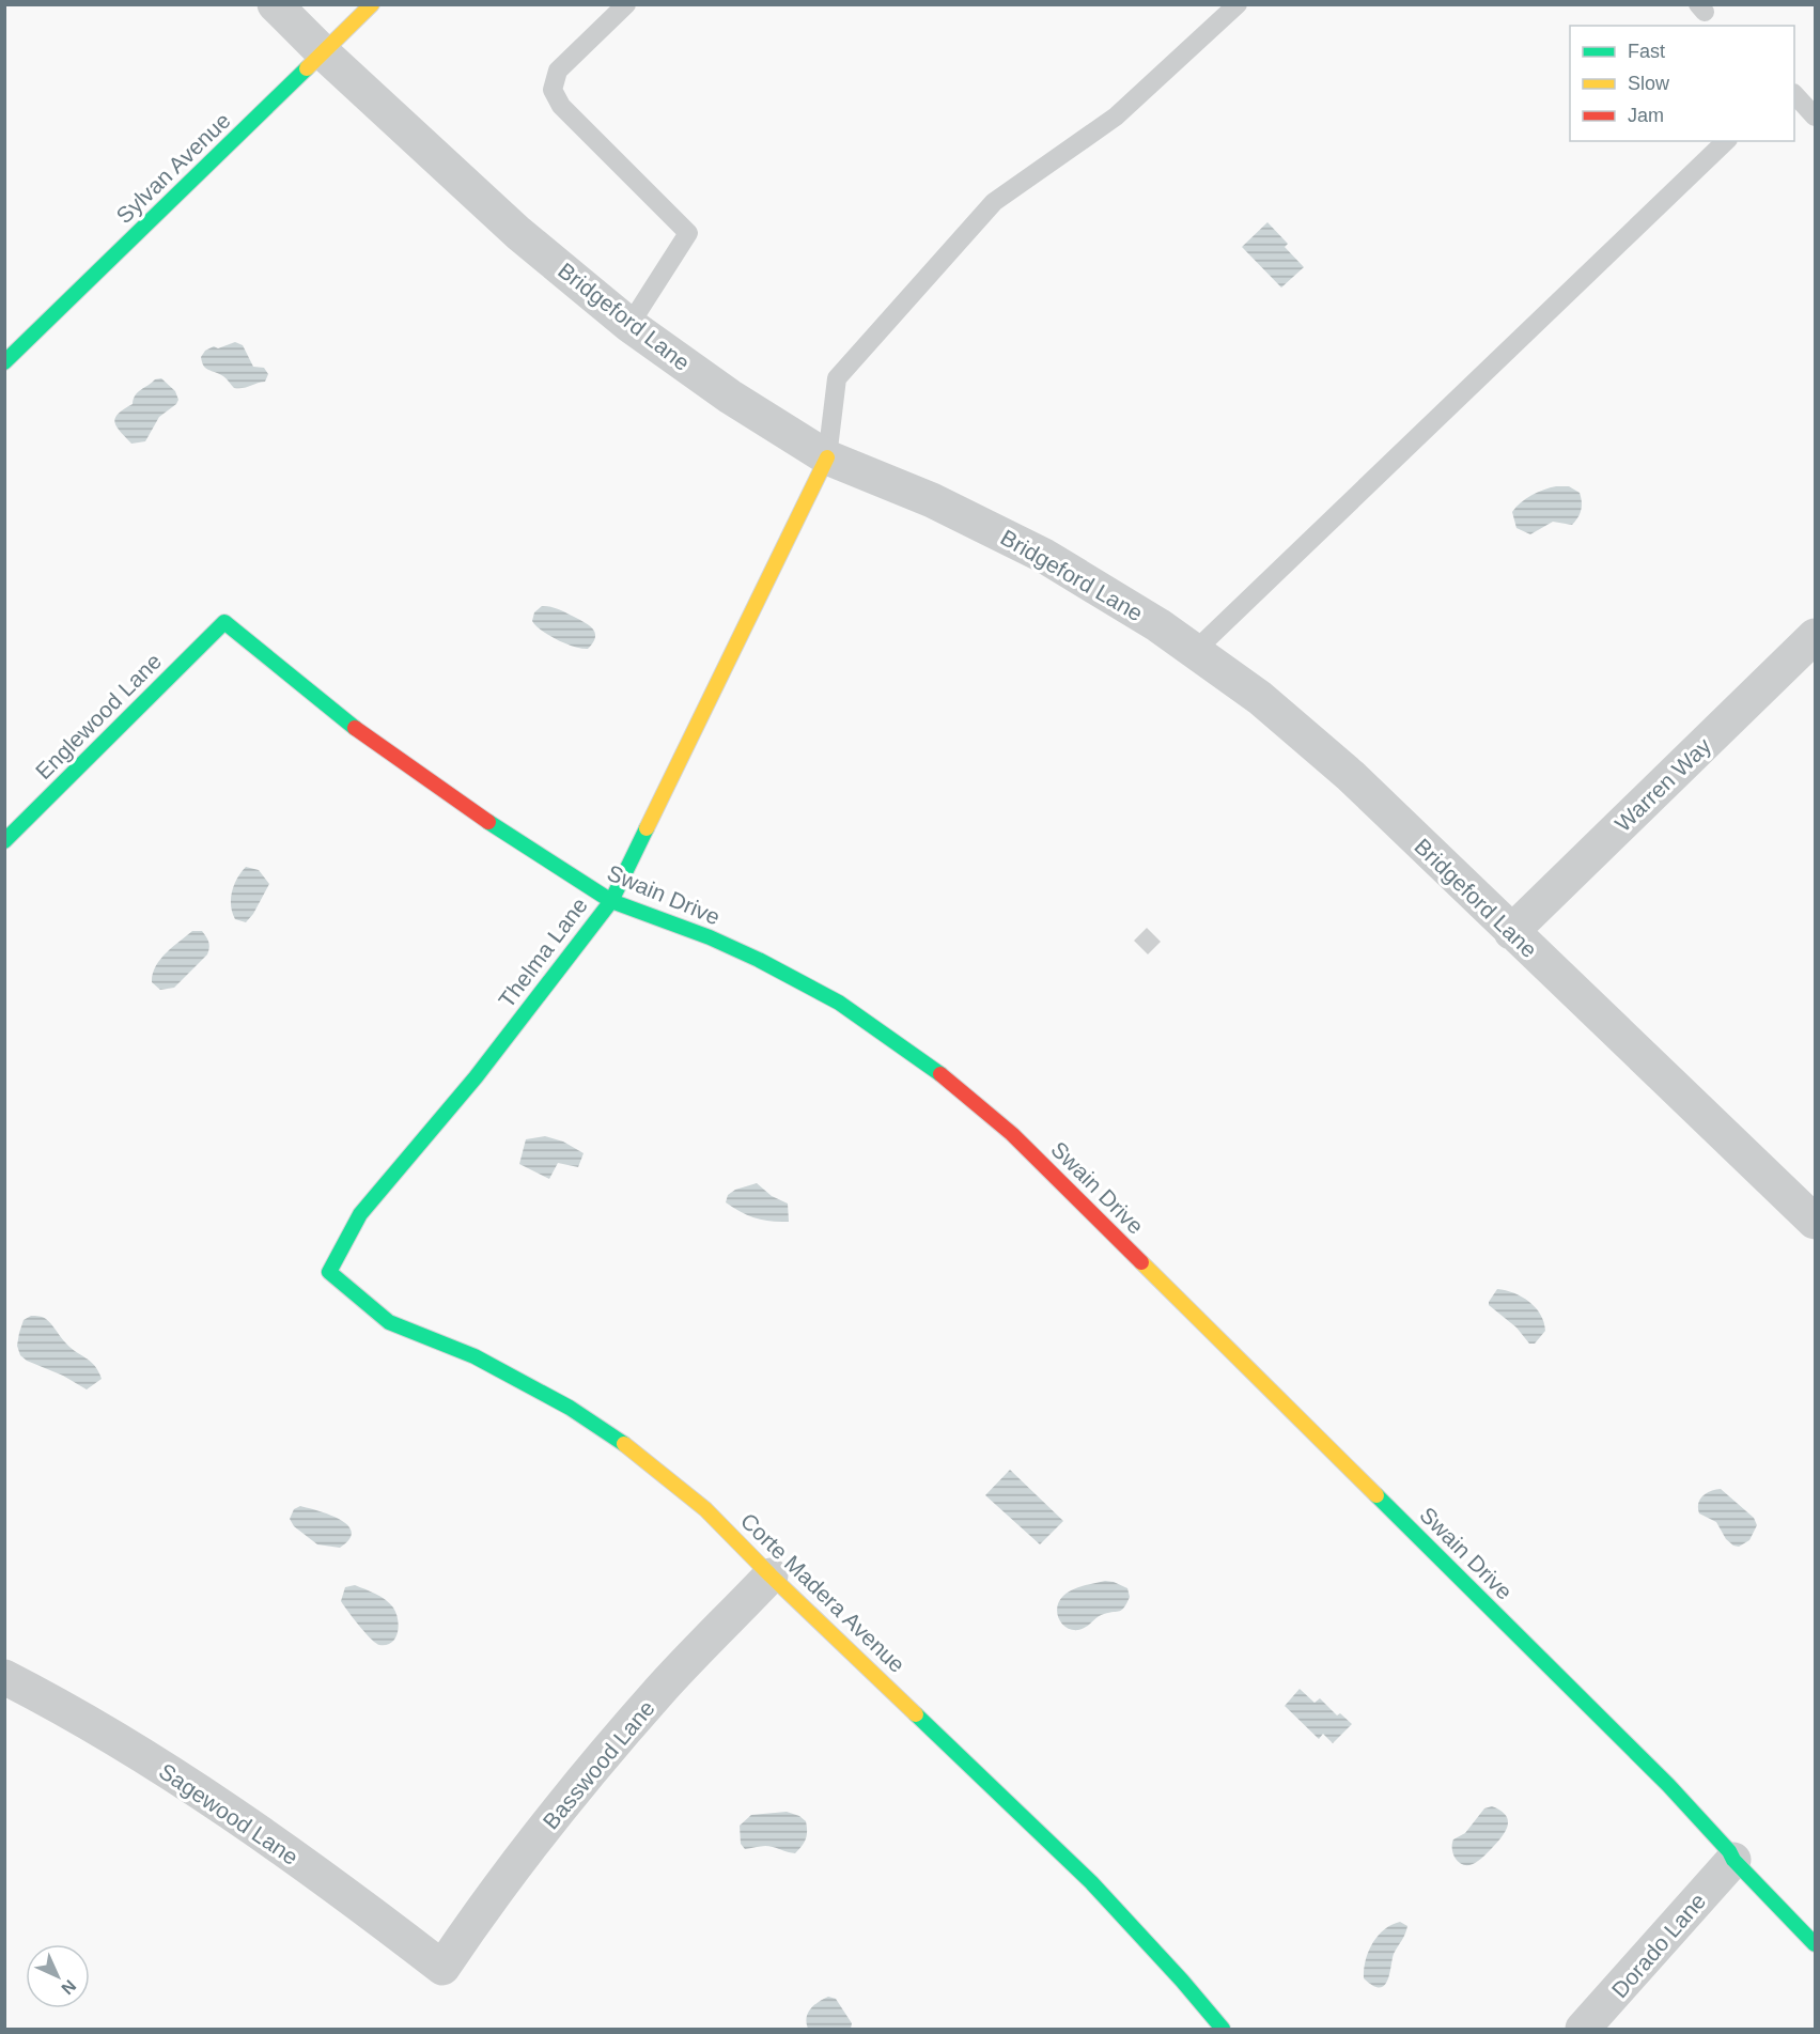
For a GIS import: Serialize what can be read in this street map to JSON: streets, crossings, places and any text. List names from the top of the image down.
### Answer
{
  "streets": {
    "street": [
      "Sylvan Avenue",
      "Bridgeford Lane",
      "Englewood Lane",
      "Warren Way",
      "Swain Drive",
      "Thelma Lane",
      "Corte Madera Avenue",
      "Basswood Lane",
      "Sagewood Lane",
      "Dorado Lane"
    ]
  },
  "crossings": [
    ["Sylvan Avenue", "Bridgeford Lane"],
    ["Bridgeford Lane", "Warren Way"],
    ["Bridgeford Lane", "Thelma Lane"],
    ["Englewood Lane", "Swain Drive"],
    ["Swain Drive", "Thelma Lane"],
    ["Swain Drive", "Dorado Lane"],
    ["Thelma Lane", "Corte Madera Avenue"],
    ["Corte Madera Avenue", "Basswood Lane"],
    ["Basswood Lane", "Sagewood Lane"]
  ],
  "legend": ["Fast", "Slow", "Jam"],
  "north": "bottom right"
}
